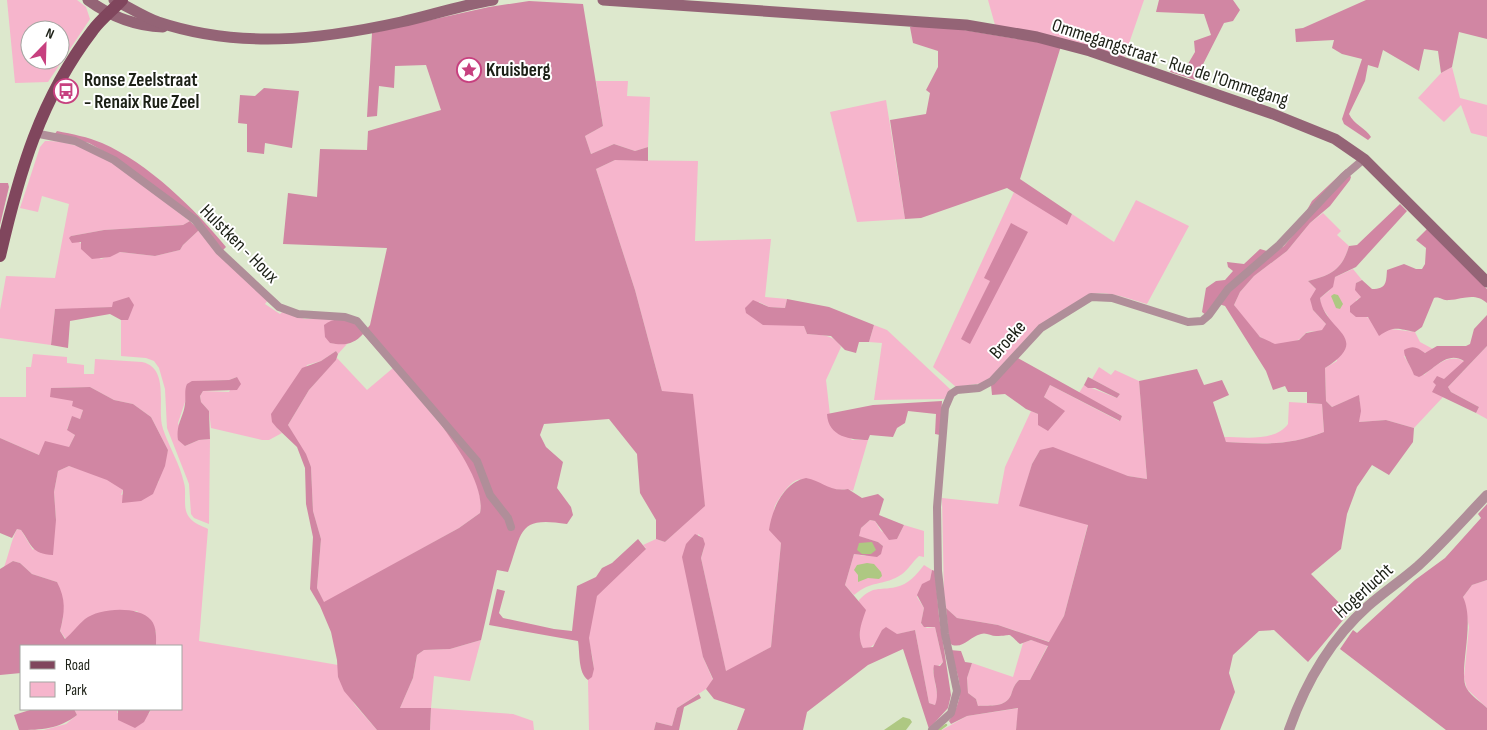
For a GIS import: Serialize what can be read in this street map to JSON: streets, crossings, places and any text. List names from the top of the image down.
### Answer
{
  "streets": {
    "main road": ["Ommegangstraat - Rue de l'Ommegang"],
    "street": ["Hulstken - Houx", "Broeke", "Hogerlucht"]
  },
  "crossings": [
    ["Ommegangstraat - Rue de l'Ommegang", "Broeke"]
  ],
  "places": {
    "place": ["Kruisberg"],
    "bus stop": ["Ronse Zeelstraat - Renaix Rue Zeel"]
  },
  "legend": ["Road", "Park"],
  "north": "top right"
}
